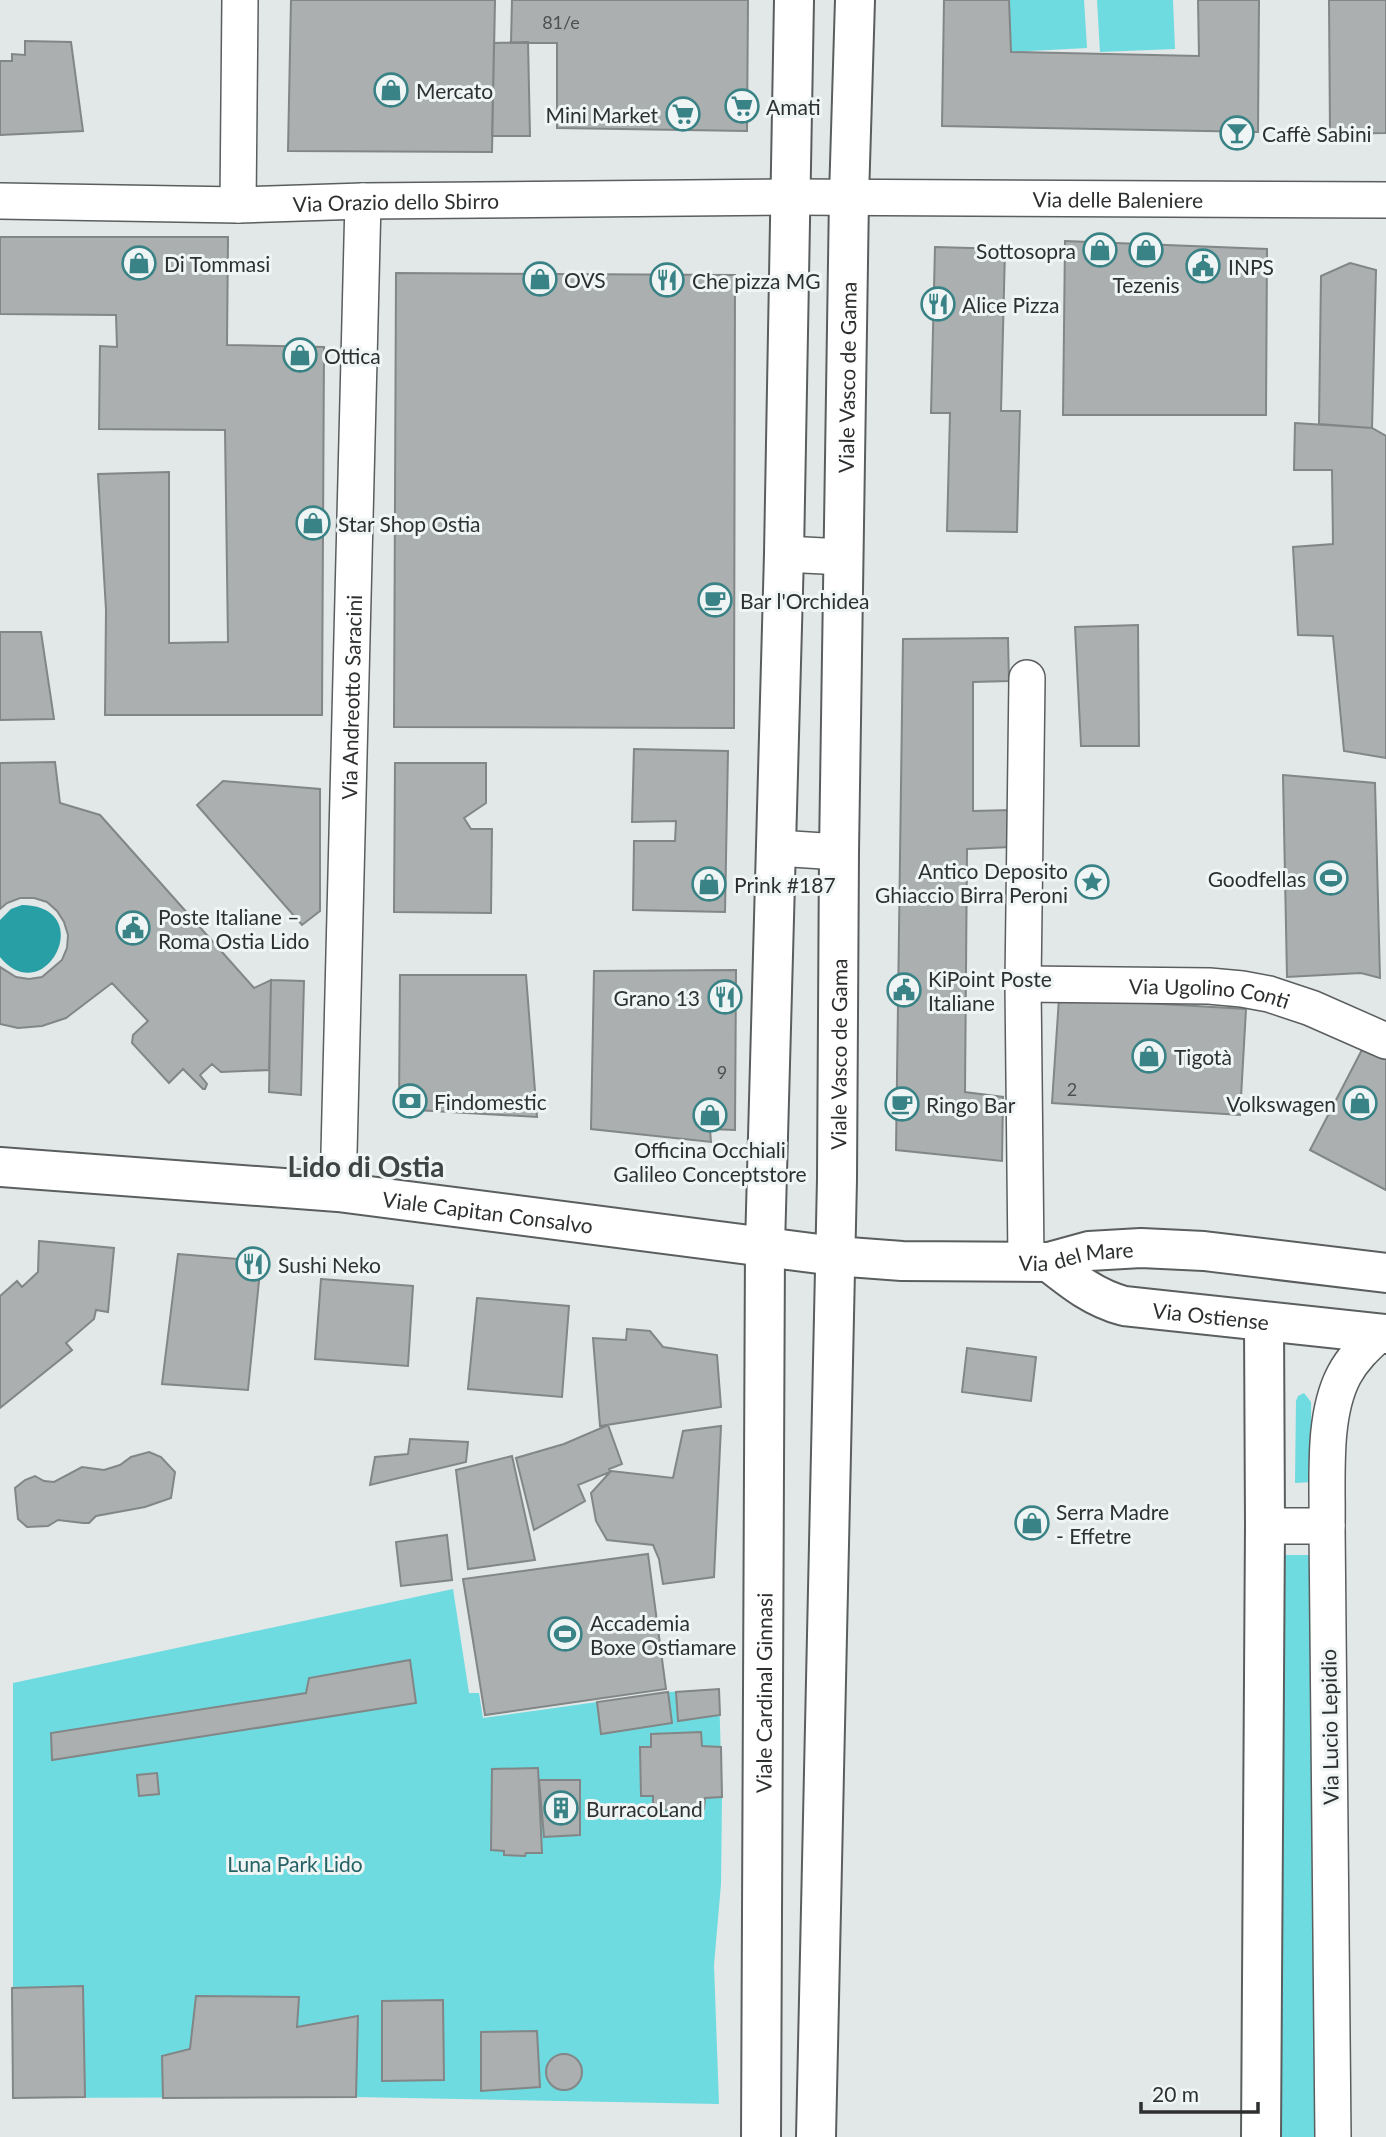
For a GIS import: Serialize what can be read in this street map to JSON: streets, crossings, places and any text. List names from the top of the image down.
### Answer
{
  "streets": {
    "street": [
      "Via delle Baleniere",
      "Via Orazio dello Sbirro",
      "Viale Vasco de Gama",
      "Via Andreotto Saracini",
      "Via Ugolino Conti",
      "Viale Capitan Consalvo",
      "Via del Mare",
      "Via Ostiense",
      "Viale Cardinal Ginnasi",
      "Via Lucio Lepidio"
    ]
  },
  "crossings": [
    ["Via delle Baleniere", "Viale Vasco de Gama"],
    ["Via Orazio dello Sbirro", "Via Andreotto Saracini"],
    ["Viale Vasco de Gama", "Via del Mare"],
    ["Via Andreotto Saracini", "Viale Capitan Consalvo"],
    ["Viale Capitan Consalvo", "Via del Mare"],
    ["Viale Capitan Consalvo", "Viale Cardinal Ginnasi"],
    ["Via del Mare", "Via Ostiense"],
    ["Via del Mare", "Viale Cardinal Ginnasi"],
    ["Via Ostiense", "Via Lucio Lepidio"]
  ],
  "districts": ["Lido di Ostia"],
  "parks": ["Luna Park Lido"],
  "places": {
    "shop": [
      "Mercato",
      "Sottosopra",
      "Tezenis",
      "Di Tommasi",
      "OVS",
      "Ottica",
      "Star Shop Ostia",
      "Prink #187",
      "Tigotà",
      "Volkswagen",
      "Officina Occhiali Galileo Conceptstore",
      "Serra Madre - Effetre"
    ],
    "supermarket": ["Amati", "Mini Market"],
    "bar": ["Caffè Sabini"],
    "public building": ["INPS", "Poste Italiane – Roma Ostia Lido", "KiPoint Poste Italiane"],
    "restaurant": [
      "Che pizza MG",
      "Alice Pizza",
      "Grano 13",
      "Sushi Neko"
    ],
    "cafe": ["Bar l'Orchidea", "Ringo Bar"],
    "sports": ["Goodfellas", "Accademia Boxe Ostiamare"],
    "place": ["Antico Deposito Ghiaccio Birra Peroni"],
    "bank": ["Findomestic"],
    "building": ["BurracoLand"]
  },
  "house_numbers": ["81/e", "9", "2"],
  "scale_bar": "20 m"
}
